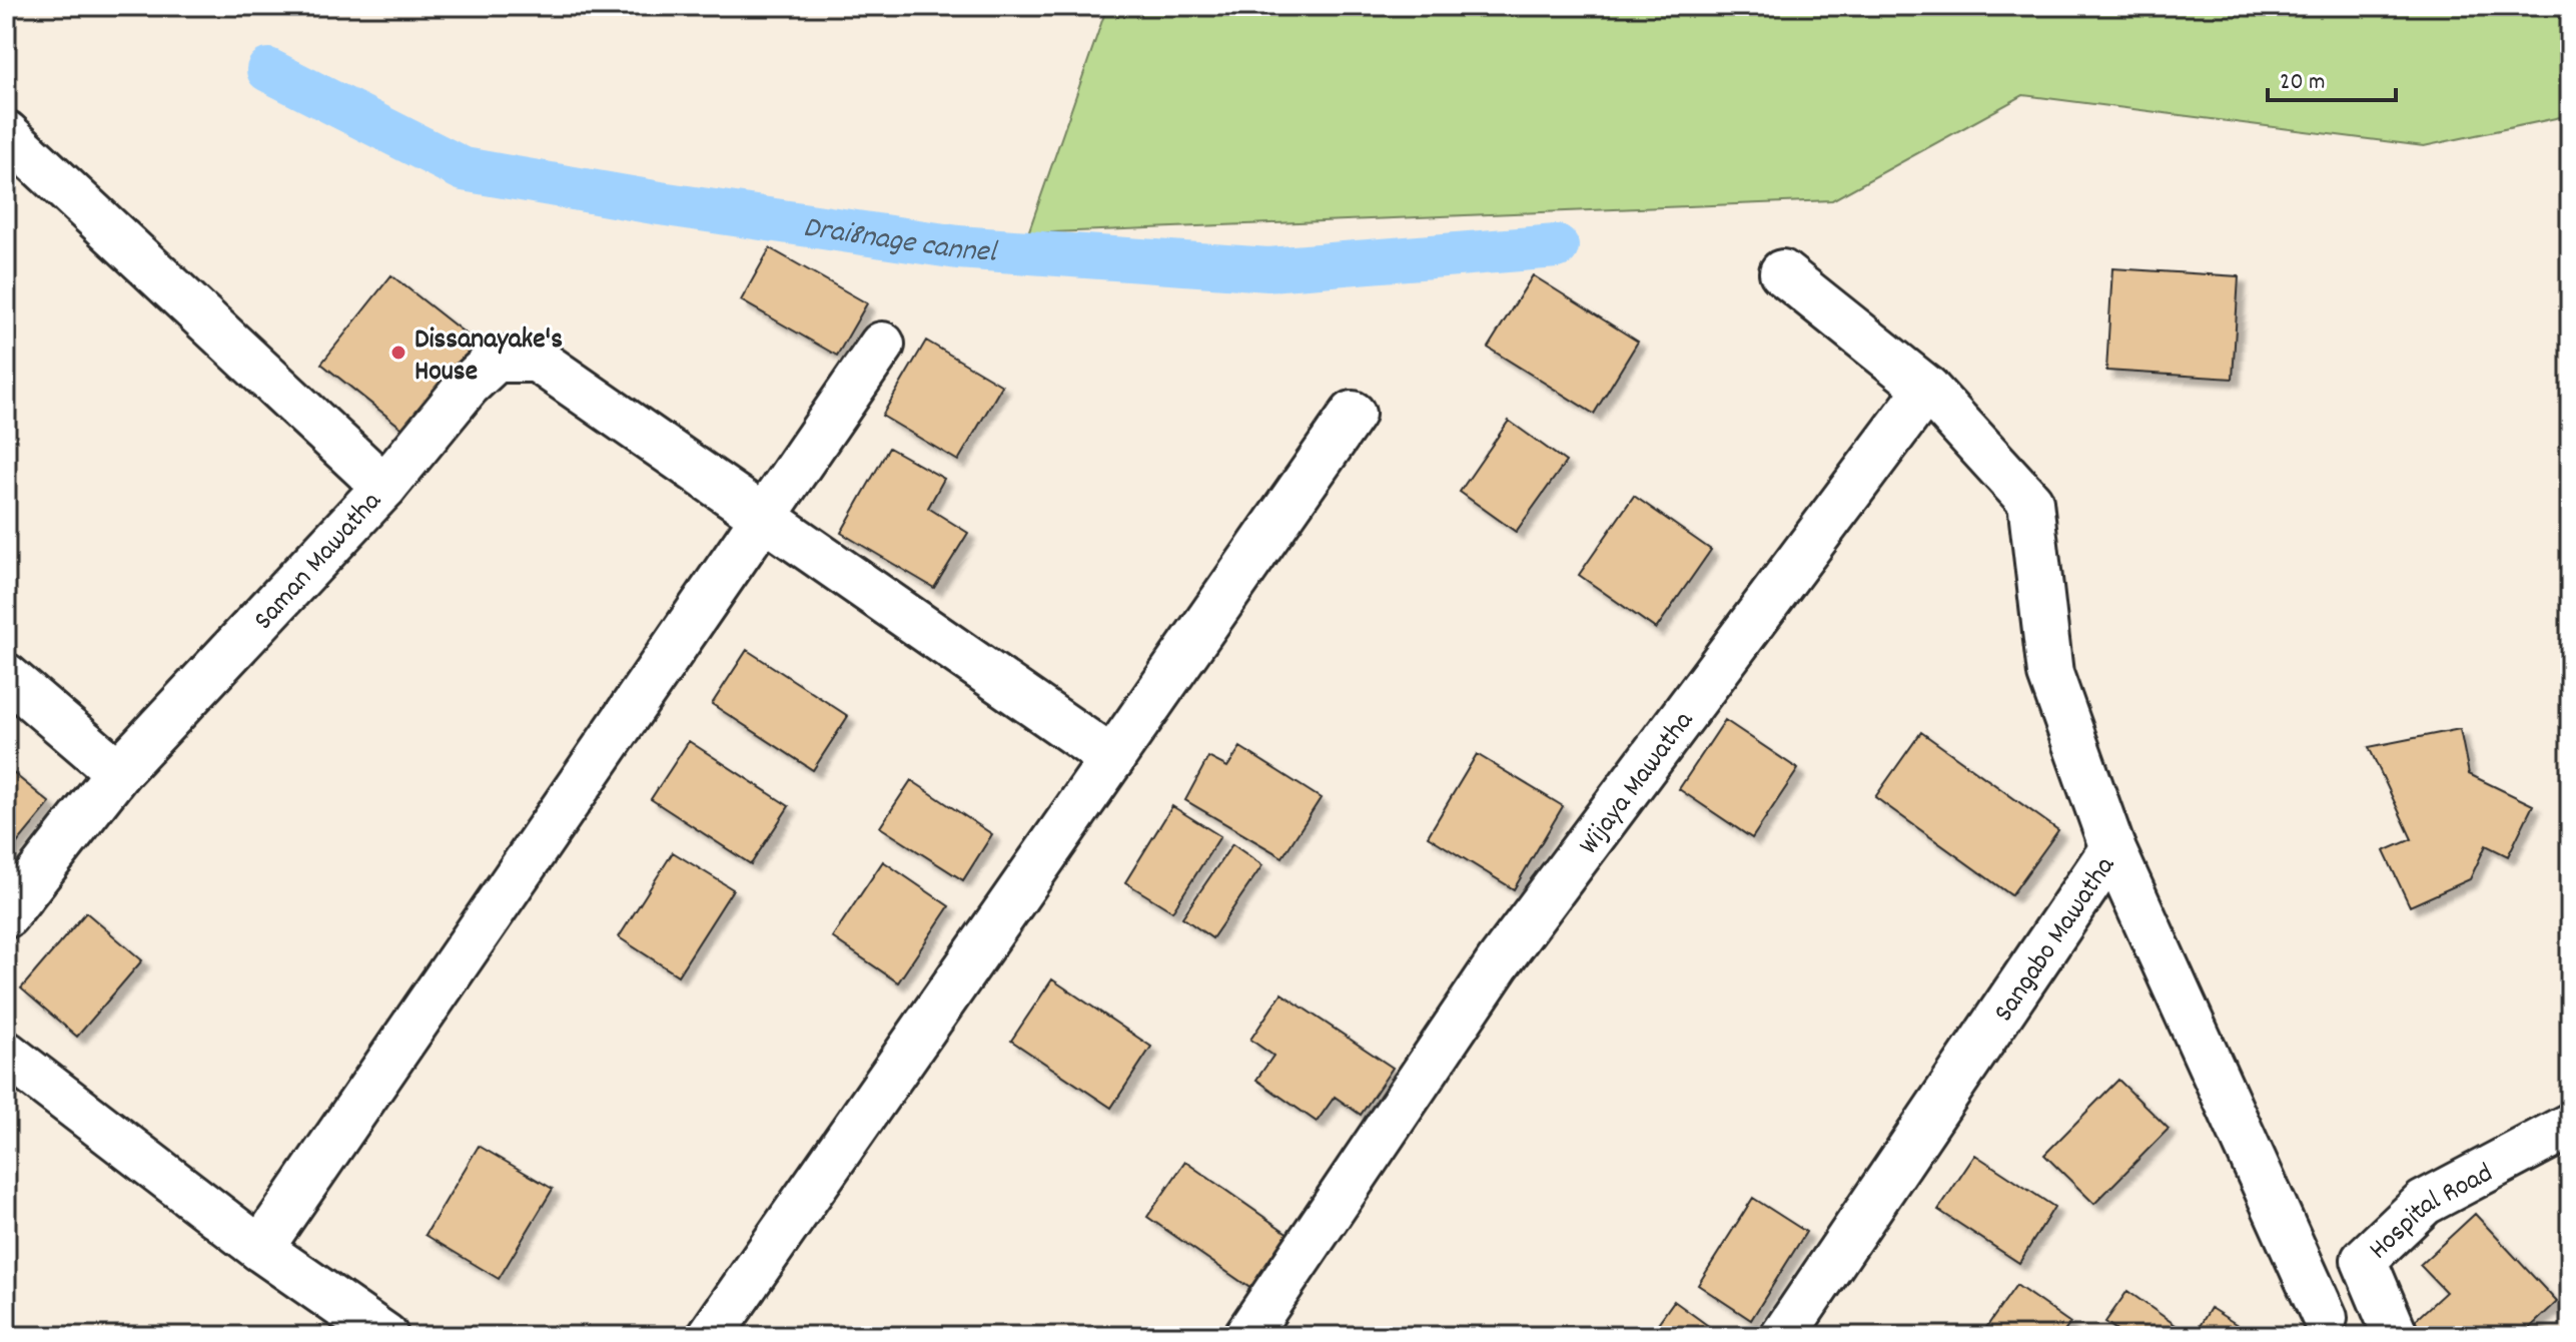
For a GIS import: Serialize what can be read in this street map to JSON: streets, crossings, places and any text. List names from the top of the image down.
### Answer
{
  "streets": {
    "street": [
      "Saman Mawatha",
      "Wijaya Mawatha",
      "Sangabo Mawatha",
      "Hospital Road"
    ]
  },
  "water": ["Drai8nage cannel"],
  "places": ["Dissanayake's House"],
  "scale_bar": "20 m"
}
